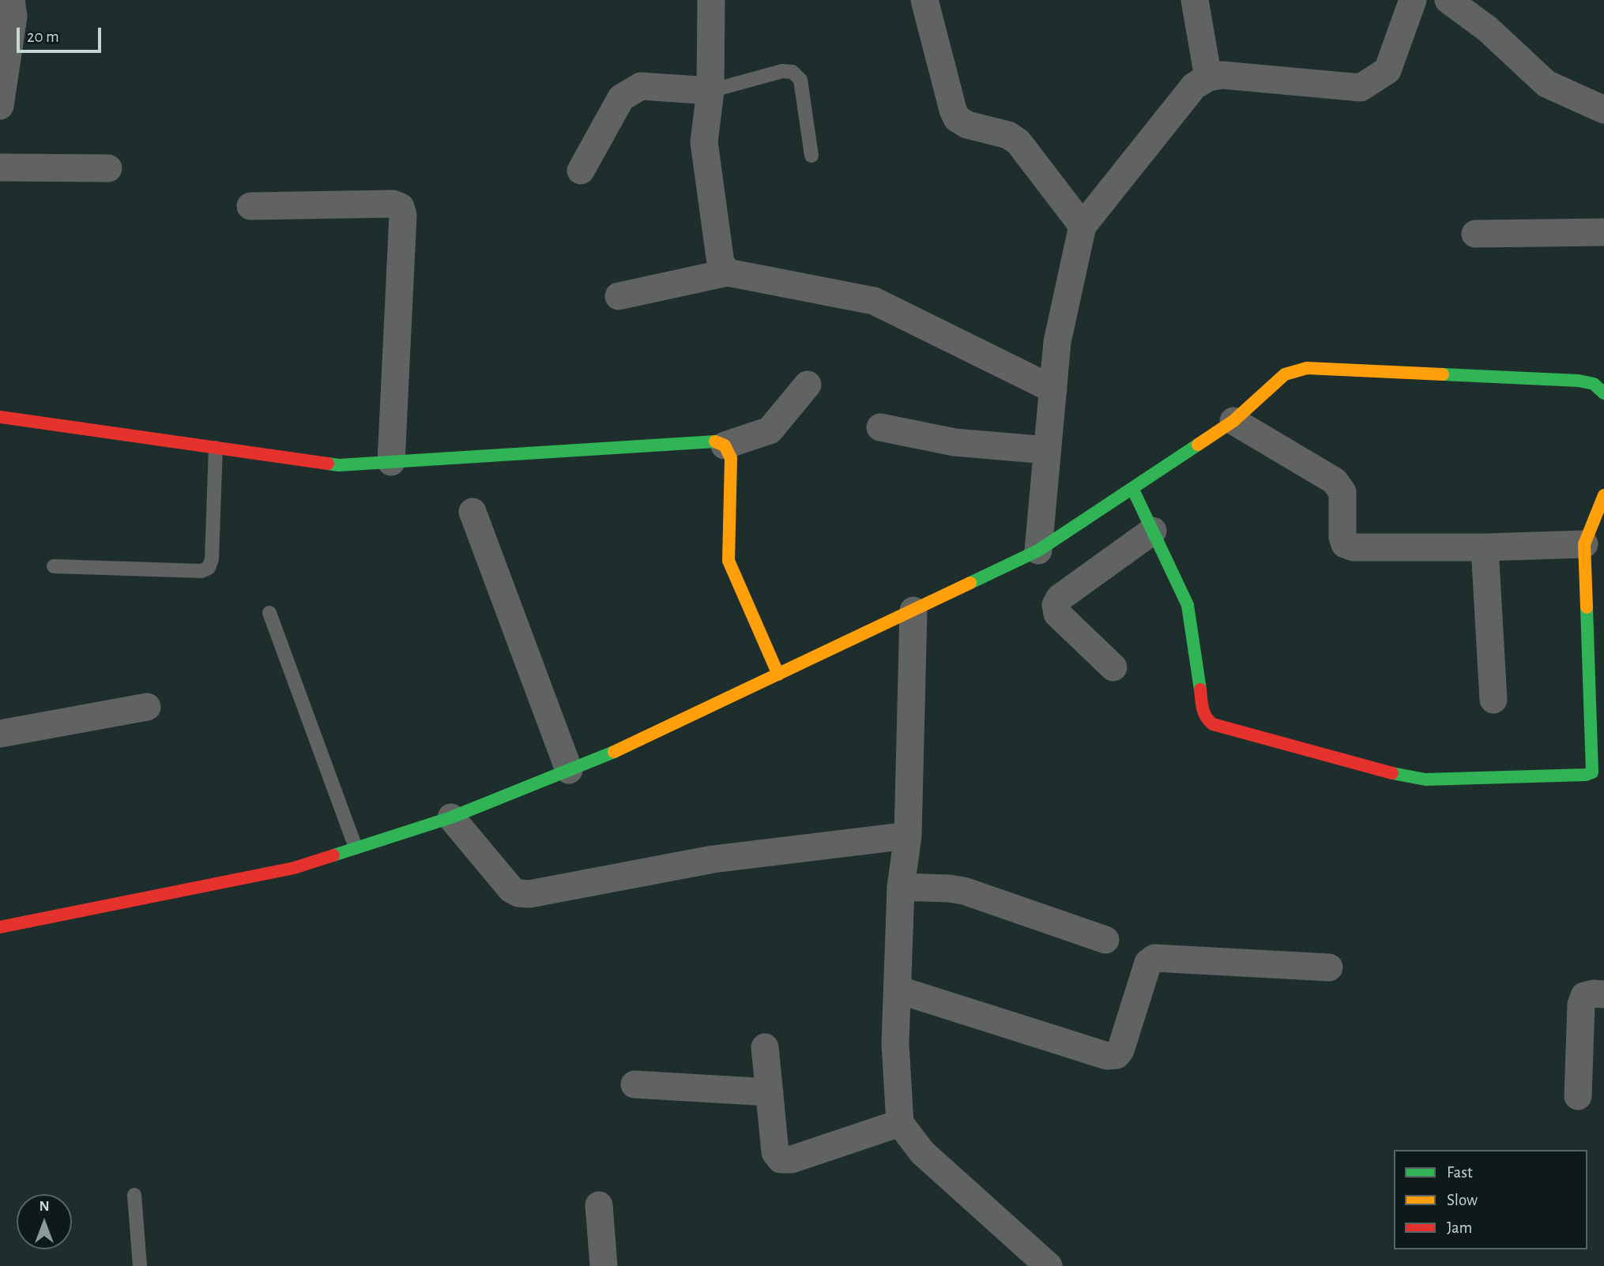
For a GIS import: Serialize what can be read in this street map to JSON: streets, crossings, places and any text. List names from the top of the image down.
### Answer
{
  "legend": ["Fast", "Slow", "Jam"],
  "scale_bar": "20 m",
  "north": "top"
}
